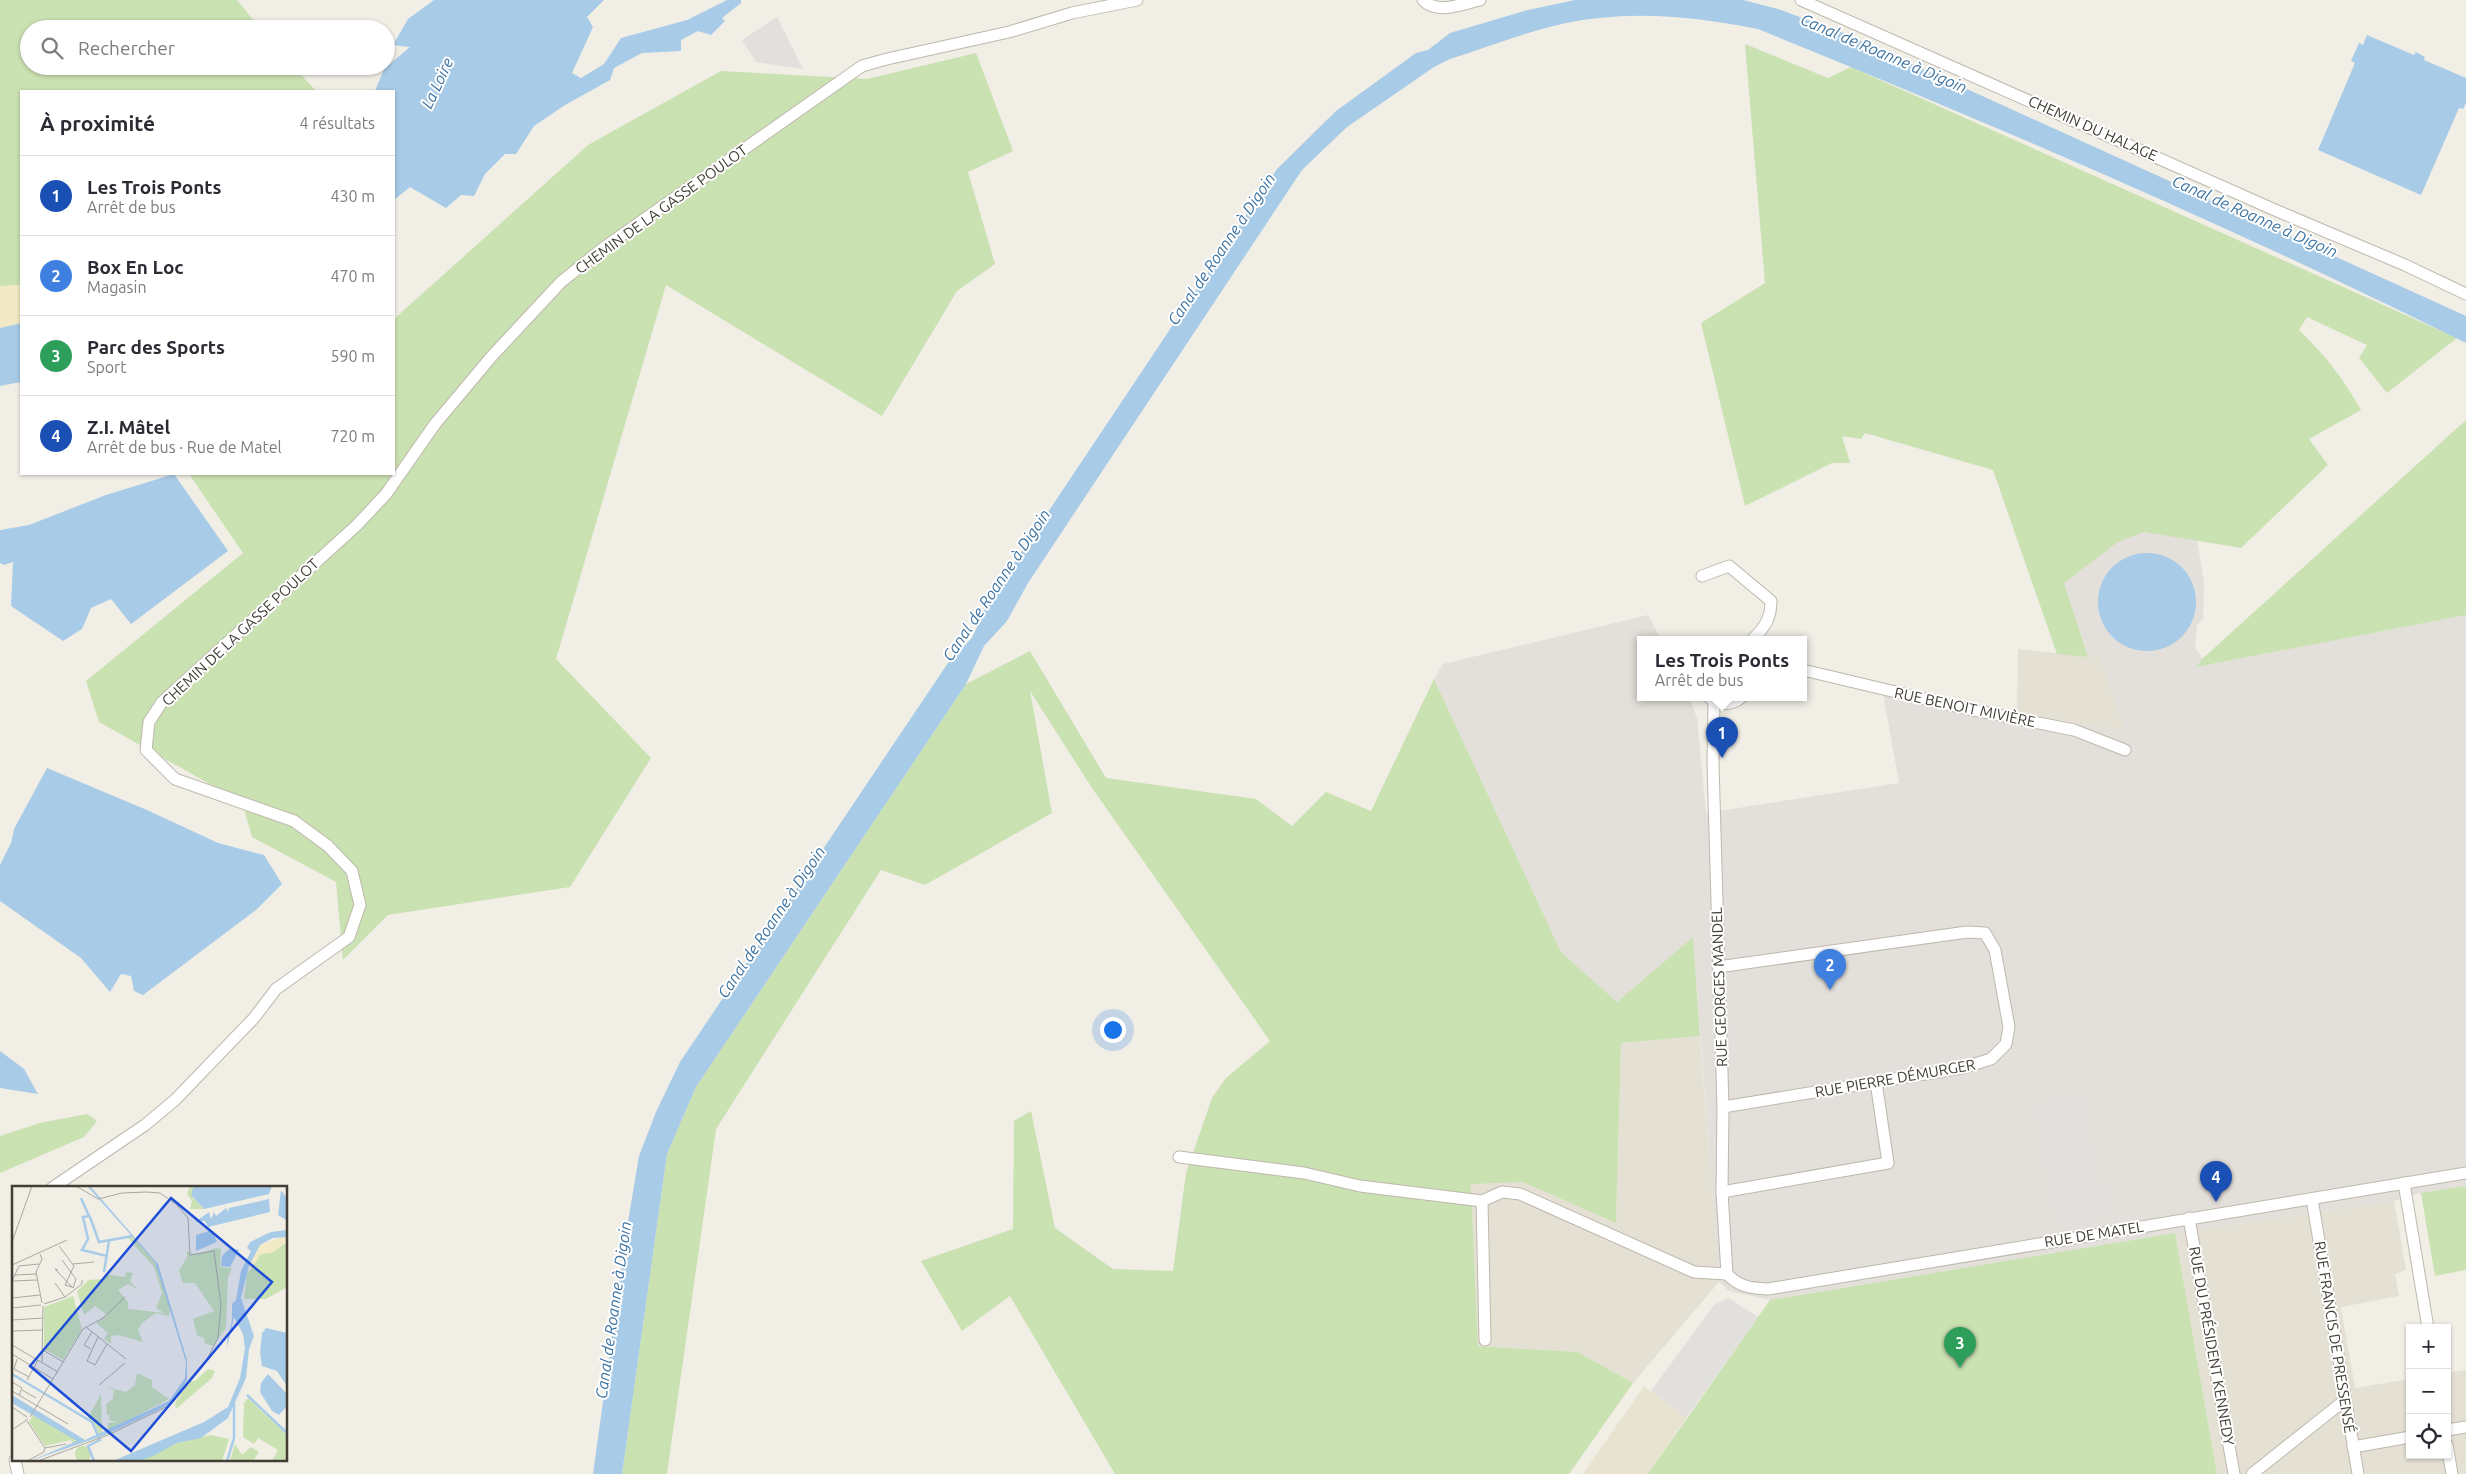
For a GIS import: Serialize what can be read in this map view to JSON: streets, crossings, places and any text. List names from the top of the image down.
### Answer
{
  "streets": {
    "street": [
      "CHEMIN DU HALAGE",
      "CHEMIN DE LA GASSE POULOT",
      "RUE BENOIT MIVIÈRE",
      "RUE GEORGES MANDEL",
      "RUE PIERRE DÉMURGER",
      "RUE DE MATEL",
      "RUE FRANCIS DE PRESSENSÉ",
      "RUE DU PRÉSIDENT KENNEDY"
    ]
  },
  "crossings": [
    ["RUE GEORGES MANDEL", "RUE PIERRE DÉMURGER"],
    ["RUE GEORGES MANDEL", "RUE DE MATEL"],
    ["RUE DE MATEL", "RUE FRANCIS DE PRESSENSÉ"],
    ["RUE DE MATEL", "RUE DU PRÉSIDENT KENNEDY"]
  ],
  "water": ["Canal de Roanne à Digoin", "La Loire"],
  "page": {
    "search": "Rechercher",
    "heading": ["À proximité", "4 résultats"],
    "list": [
      {
        "mark": "1",
        "name": "Les Trois Ponts",
        "note": "Arrêt de bus",
        "value": "430 m"
      },
      {
        "mark": "2",
        "name": "Box En Loc",
        "note": "Magasin",
        "value": "470 m"
      },
      {
        "mark": "3",
        "name": "Parc des Sports",
        "note": "Sport",
        "value": "590 m"
      },
      {
        "mark": "4",
        "name": "Z.I. Mâtel",
        "note": "Arrêt de bus · Rue de Matel",
        "value": "720 m"
      }
    ],
    "popup": ["Les Trois Ponts", "Arrêt de bus"],
    "pins": [
      "1",
      "2",
      "4",
      "3"
    ],
    "map_buttons": ["+", "−"]
  }
}
